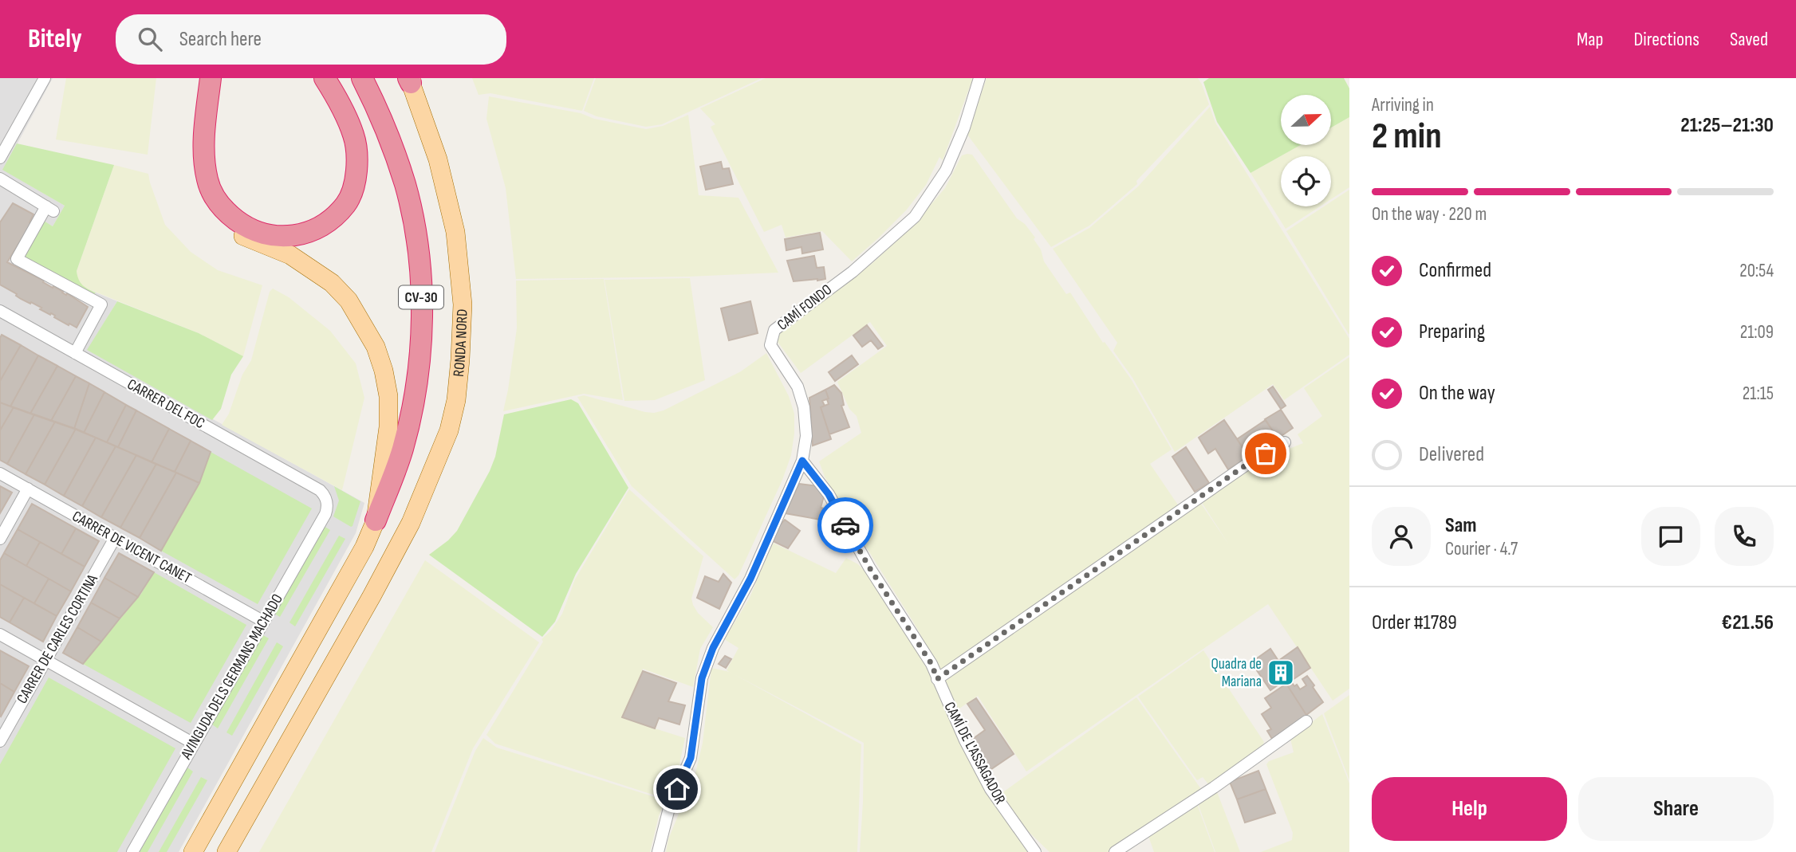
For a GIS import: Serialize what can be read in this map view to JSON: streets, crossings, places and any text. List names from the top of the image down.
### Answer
{
  "streets": {
    "highway": ["CV-30"],
    "main road": ["RONDA NORD"],
    "street": [
      "CAMÍ FONDO",
      "CARRER DEL FOC",
      "CARRER DE VICENT CANET",
      "CARRER DE CARLES CORTINA",
      "AVINGUDA DELS GERMANS MACHADO",
      "CAMÍ DE L'ASSAGADOR"
    ]
  },
  "crossings": [
    ["CAMÍ FONDO", "CAMÍ DE L'ASSAGADOR"],
    ["CARRER DEL FOC", "AVINGUDA DELS GERMANS MACHADO"],
    ["CARRER DE VICENT CANET", "CARRER DE CARLES CORTINA"],
    ["CARRER DE VICENT CANET", "AVINGUDA DELS GERMANS MACHADO"]
  ],
  "places": {
    "building": ["Quadra de Mariana"]
  },
  "north": "right",
  "page": {
    "header": "Bitely",
    "search": "Search here",
    "nav": ["Map", "Directions", "Saved"],
    "heading": ["2 min", "Arriving in", "21:25–21:30"],
    "panel": [
      "Sam",
      "Courier · 4.7",
      "Order #1789",
      "€21.56"
    ],
    "bar": "On the way · 220 m",
    "list": [
      ["Confirmed", "20:54"],
      ["Preparing", "21:09"],
      ["On the way", "21:15"],
      "Delivered"
    ],
    "buttons": ["Help", "Share"]
  }
}
